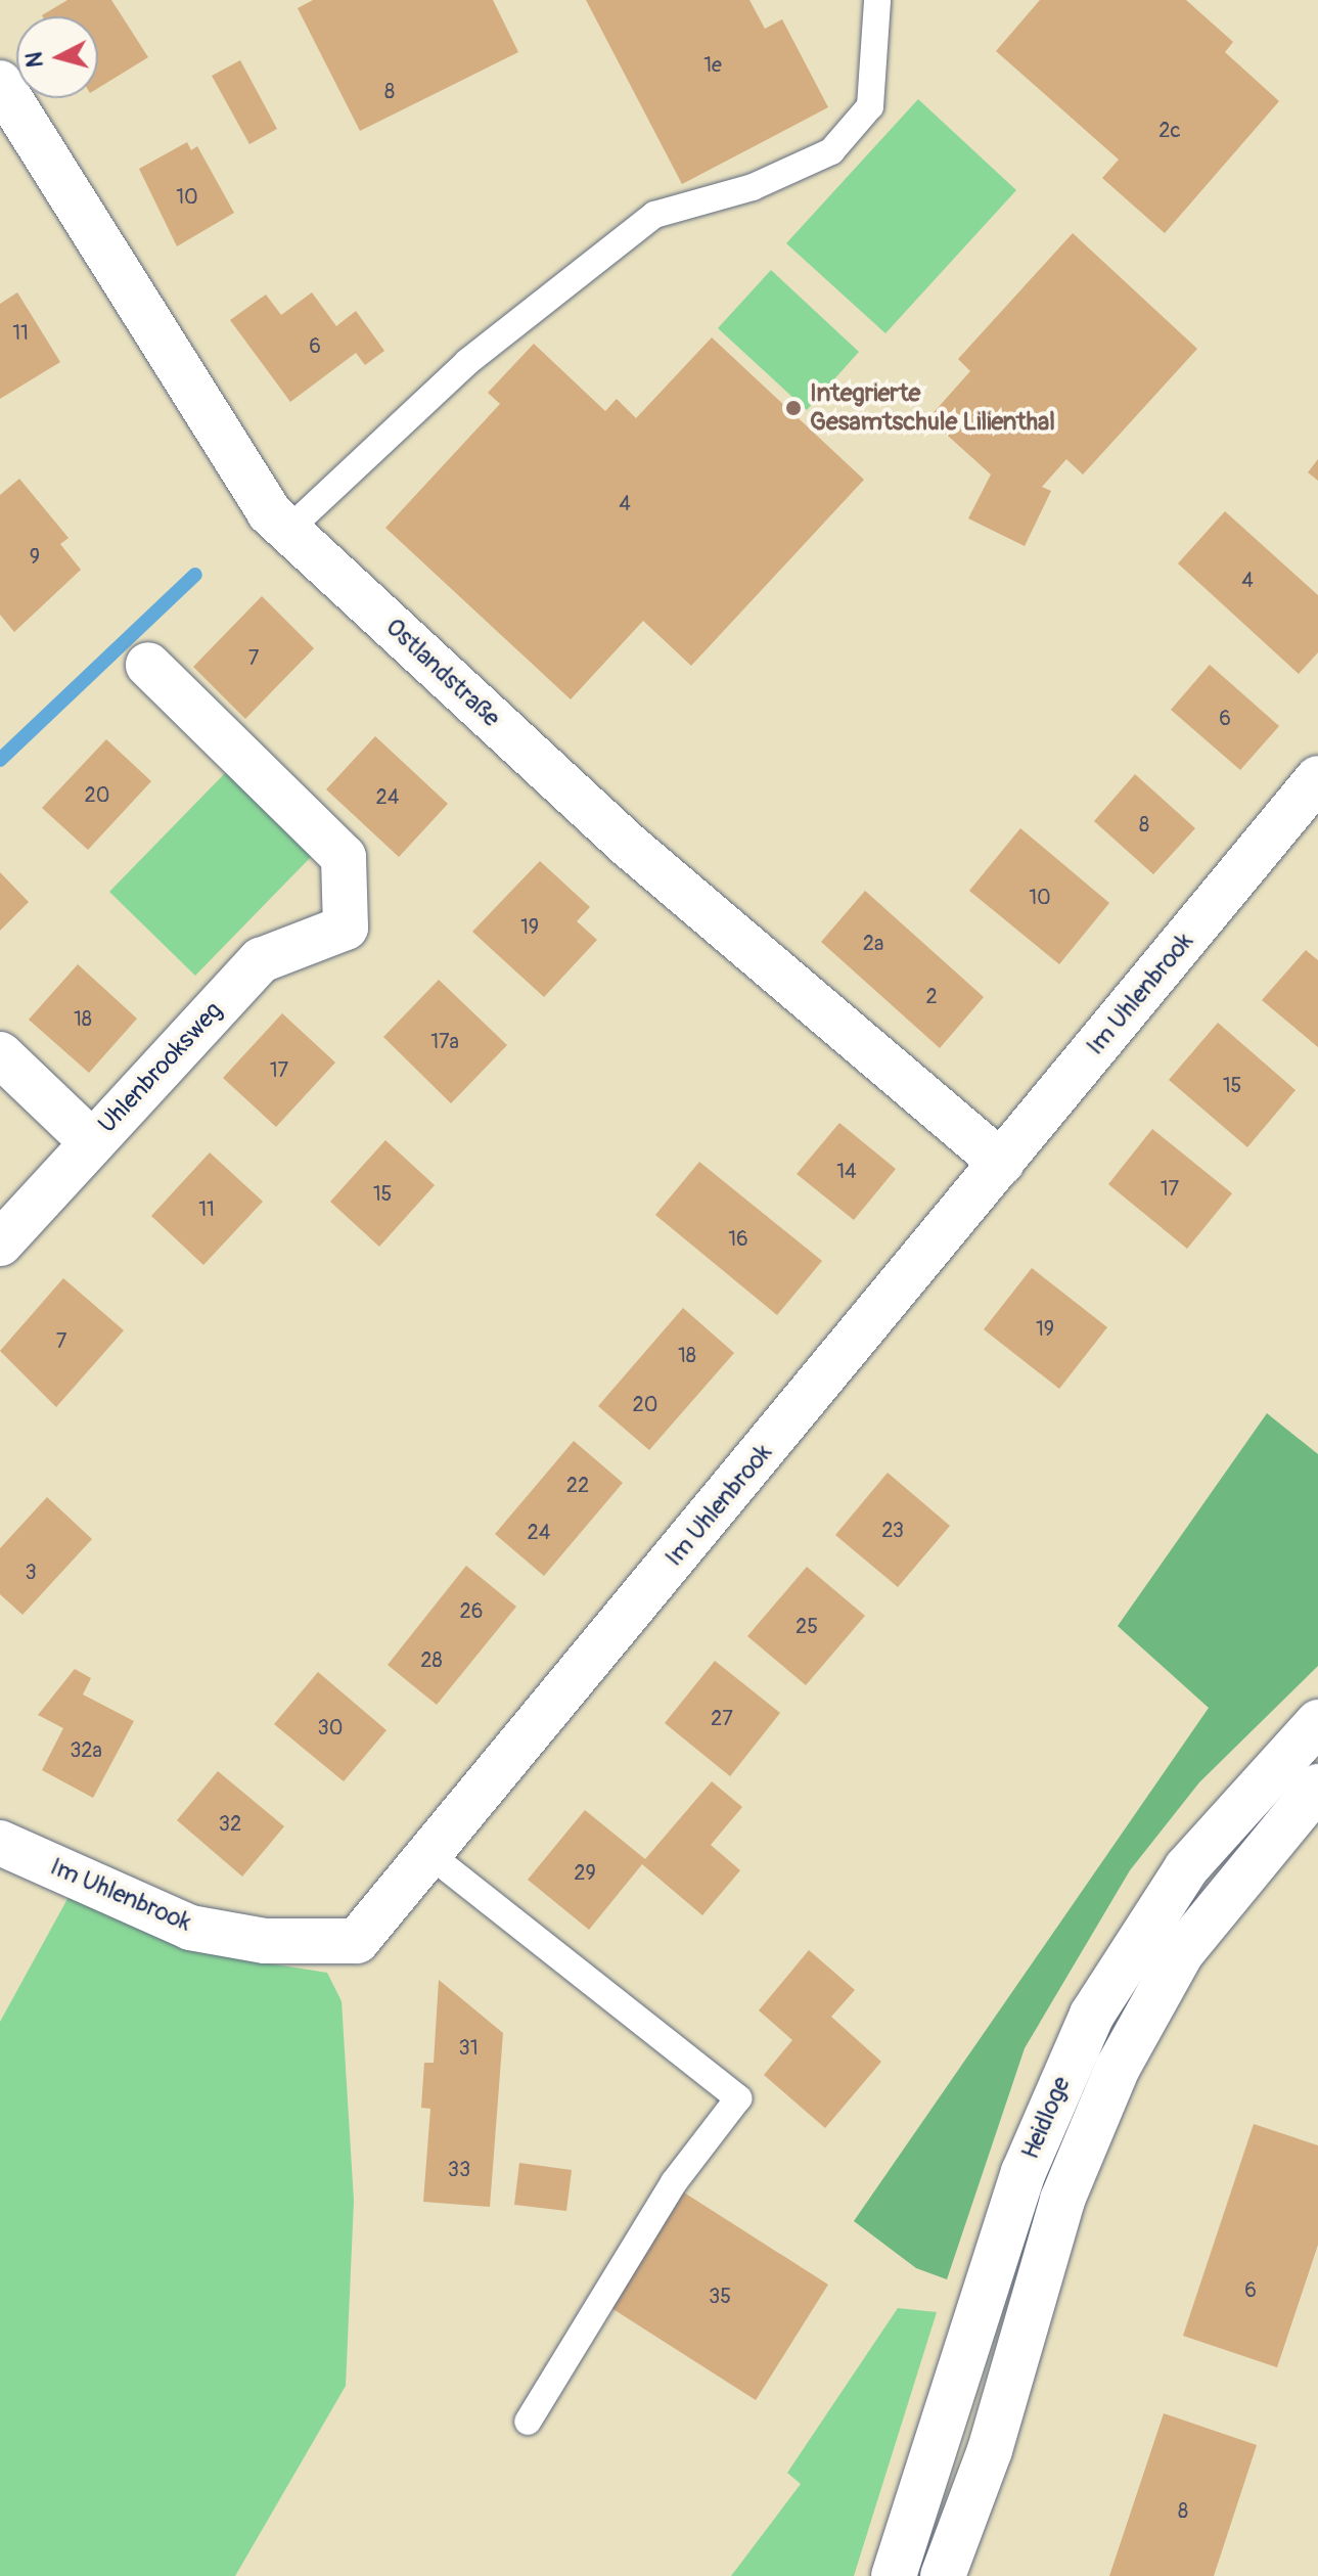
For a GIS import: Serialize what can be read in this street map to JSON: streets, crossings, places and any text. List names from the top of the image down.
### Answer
{
  "streets": {
    "street": [
      "Ostlandstraße",
      "Im Uhlenbrook",
      "Uhlenbrooksweg",
      "Heidloge"
    ]
  },
  "crossings": [
    ["Ostlandstraße", "Im Uhlenbrook"]
  ],
  "places": ["Integrierte Gesamtschule Lilienthal"],
  "house_numbers": [
    "1e",
    "8",
    "2c",
    "10",
    "11",
    "6",
    "4",
    "9",
    "4",
    "7",
    "6",
    "20",
    "24",
    "8",
    "10",
    "19",
    "2a",
    "2",
    "18",
    "17a",
    "17",
    "15",
    "14",
    "17",
    "15",
    "11",
    "16",
    "19",
    "7",
    "18",
    "20",
    "22",
    "23",
    "24",
    "3",
    "26",
    "25",
    "28",
    "27",
    "30",
    "32a",
    "32",
    "29",
    "31",
    "33",
    "6",
    "35",
    "8"
  ],
  "north": "left"
}
